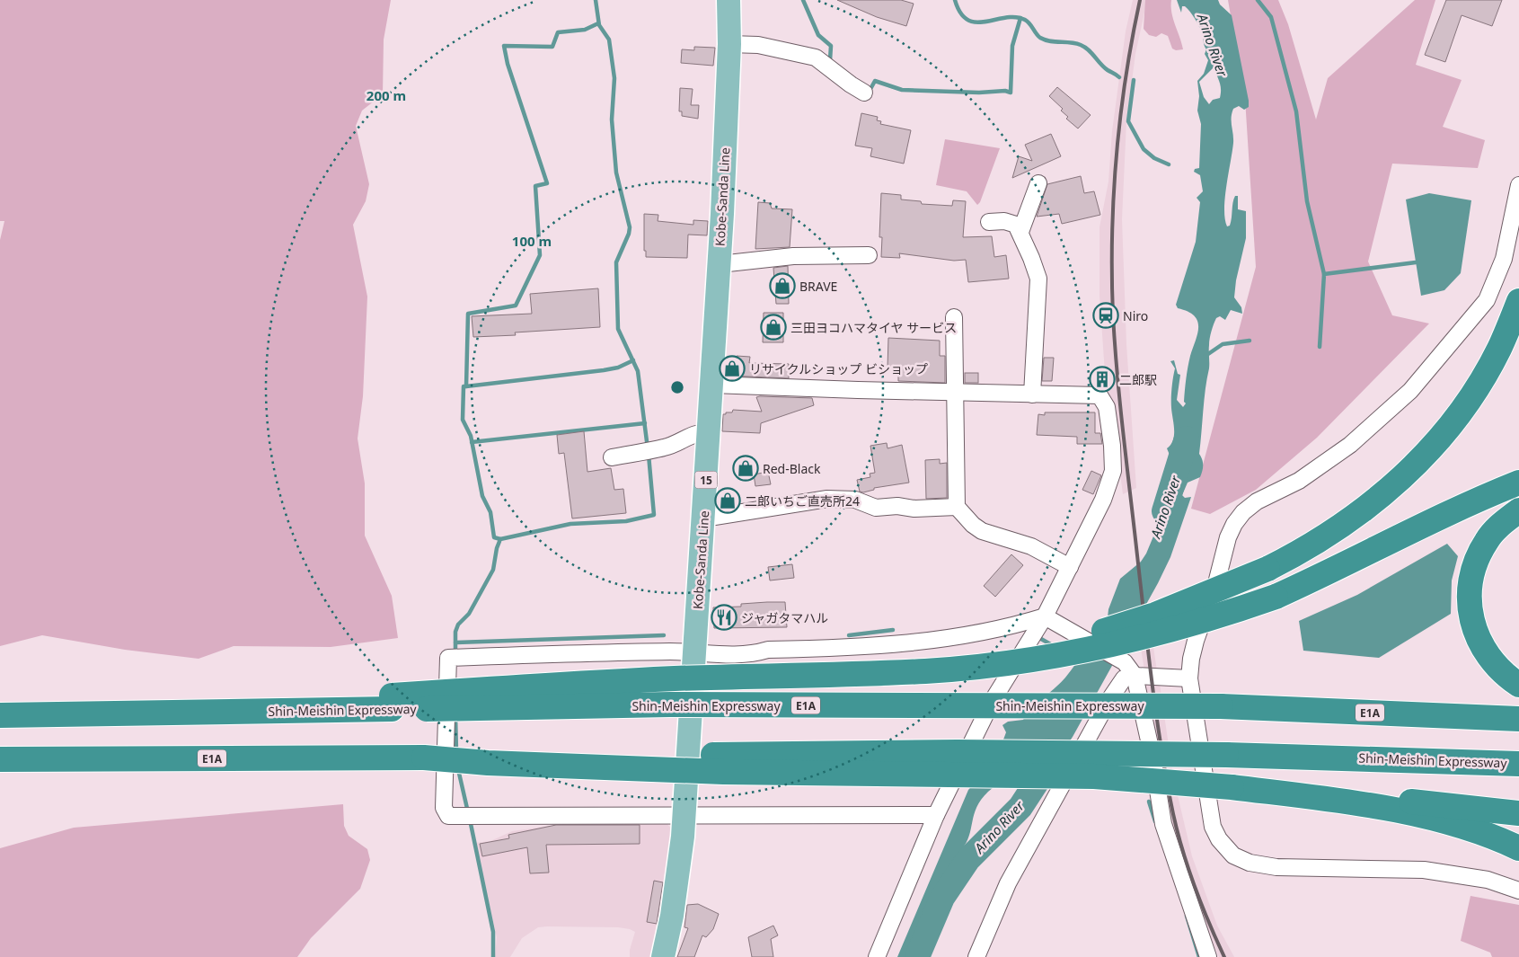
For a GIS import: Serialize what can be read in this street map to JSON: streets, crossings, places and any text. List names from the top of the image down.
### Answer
{
  "streets": {
    "highway": ["Shin-Meishin Expressway", "E1A"],
    "main road": ["Kobe-Sanda Line", "15"]
  },
  "water": ["Arino River"],
  "places": {
    "shop": [
      "BRAVE",
      "三田ヨコハマタイヤ サービス",
      "リサイクルショップ ビショップ",
      "Red-Black",
      "二郎いちご直売所24"
    ],
    "station": ["Niro"],
    "building": ["二郎駅"],
    "restaurant": ["ジャガタマハル"]
  },
  "rings": ["200 m", "100 m"]
}
